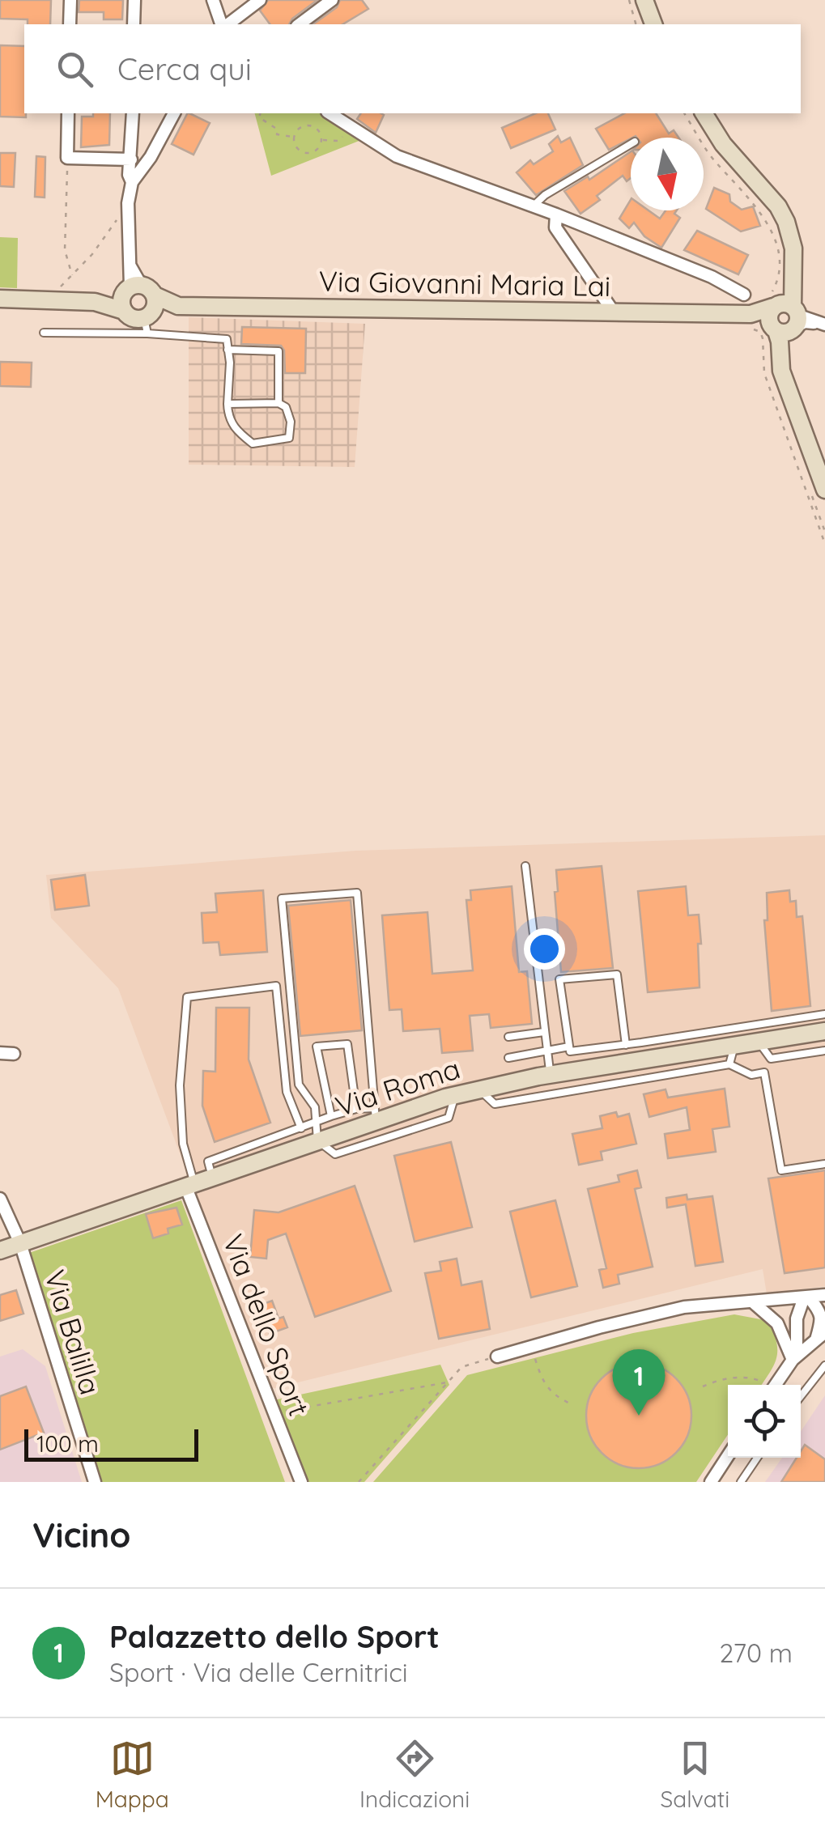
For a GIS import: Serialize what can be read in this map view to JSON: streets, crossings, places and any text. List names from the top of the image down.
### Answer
{
  "streets": {
    "main road": ["Via Giovanni Maria Lai", "Via Roma"],
    "street": ["Via dello Sport", "Via Balilla"]
  },
  "crossings": [
    ["Via Roma", "Via dello Sport"],
    ["Via Roma", "Via Balilla"]
  ],
  "scale_bar": "100 m",
  "north": "bottom",
  "page": {
    "search": "Cerca qui",
    "pins": "1",
    "scale": "100 m",
    "heading": "Vicino",
    "list": [
      {
        "mark": "1",
        "name": "Palazzetto dello Sport",
        "note": "Sport · Via delle Cernitrici",
        "value": "270 m"
      }
    ],
    "nav": ["Mappa", "Indicazioni", "Salvati"]
  }
}
